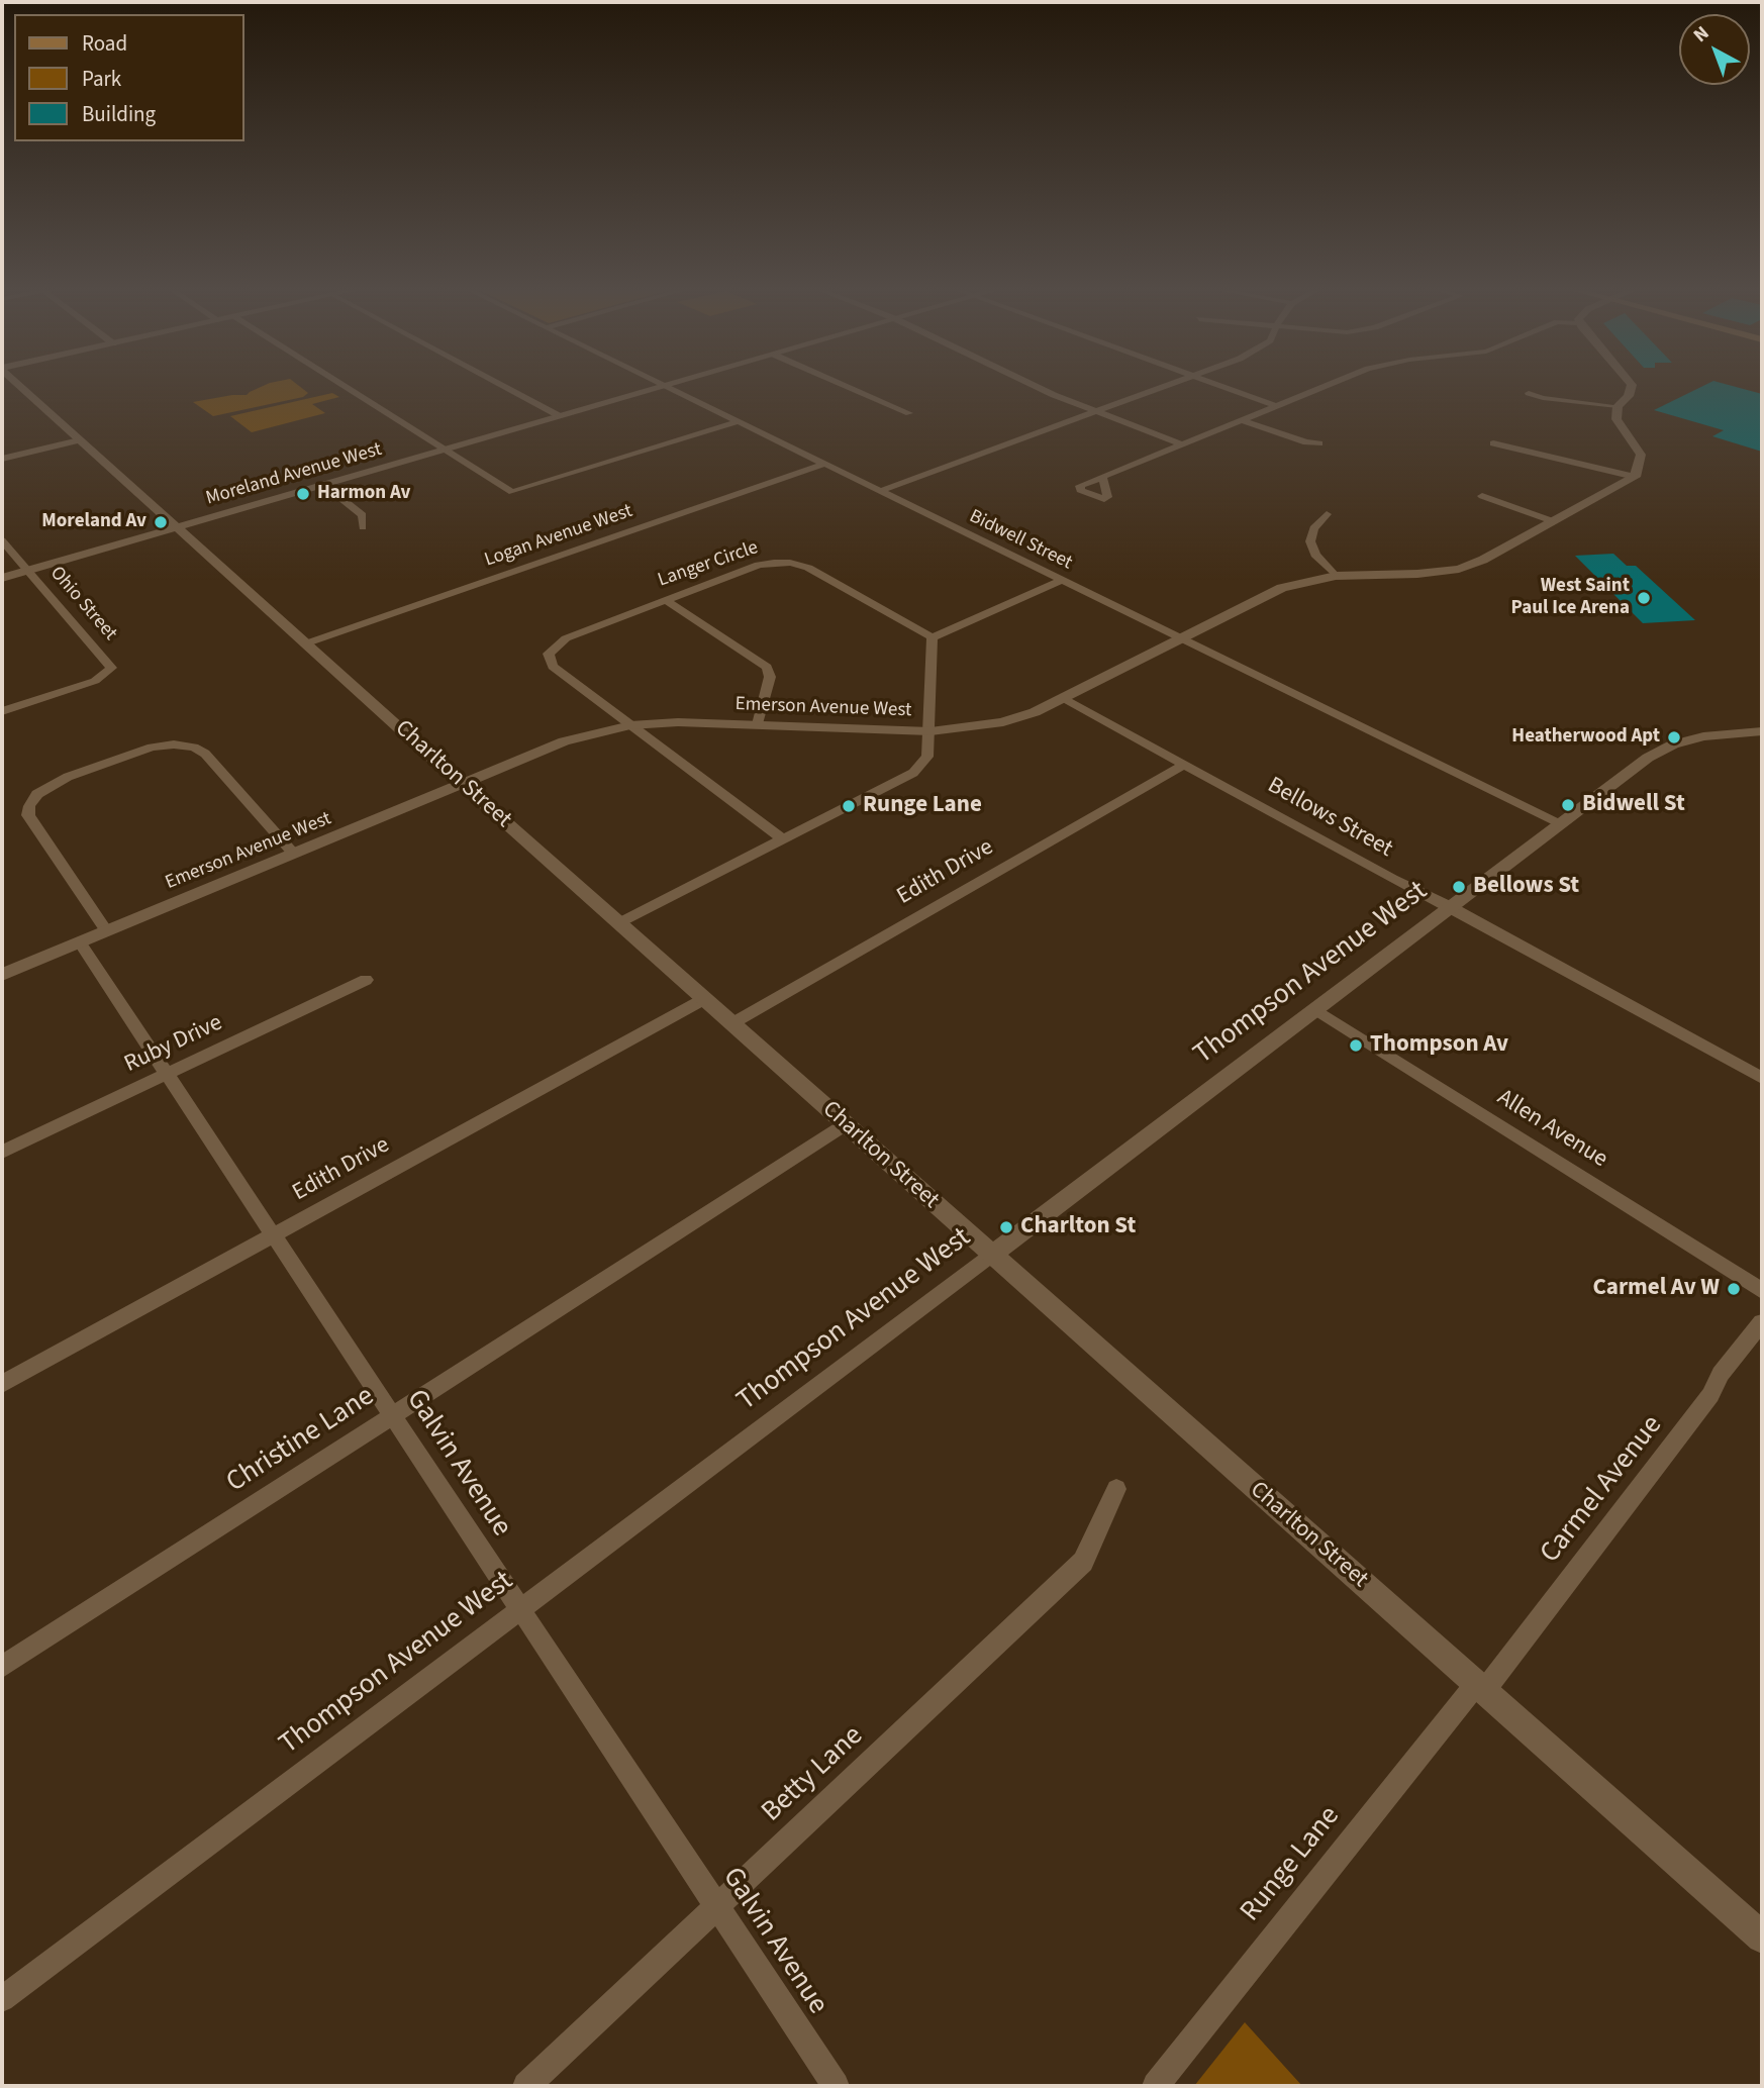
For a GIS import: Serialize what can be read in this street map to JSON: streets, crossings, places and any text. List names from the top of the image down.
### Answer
{
  "streets": {
    "street": [
      "Moreland Avenue West",
      "Logan Avenue West",
      "Bidwell Street",
      "Langer Circle",
      "Ohio Street",
      "Emerson Avenue West",
      "Charlton Street",
      "Bellows Street",
      "Edith Drive",
      "Thompson Avenue West",
      "Ruby Drive",
      "Allen Avenue",
      "Christine Lane",
      "Galvin Avenue",
      "Carmel Avenue",
      "Betty Lane",
      "Runge Lane"
    ]
  },
  "crossings": [
    ["Moreland Avenue West", "Bidwell Street"],
    ["Moreland Avenue West", "Ohio Street"],
    ["Moreland Avenue West", "Charlton Street"],
    ["Logan Avenue West", "Bidwell Street"],
    ["Logan Avenue West", "Charlton Street"],
    ["Bidwell Street", "Emerson Avenue West"],
    ["Bidwell Street", "Thompson Avenue West"],
    ["Langer Circle", "Emerson Avenue West"],
    ["Emerson Avenue West", "Charlton Street"],
    ["Emerson Avenue West", "Bellows Street"],
    ["Emerson Avenue West", "Galvin Avenue"],
    ["Charlton Street", "Edith Drive"],
    ["Charlton Street", "Thompson Avenue West"],
    ["Charlton Street", "Christine Lane"],
    ["Charlton Street", "Carmel Avenue"],
    ["Charlton Street", "Runge Lane"],
    ["Bellows Street", "Edith Drive"],
    ["Bellows Street", "Thompson Avenue West"],
    ["Edith Drive", "Galvin Avenue"],
    ["Thompson Avenue West", "Allen Avenue"],
    ["Thompson Avenue West", "Galvin Avenue"],
    ["Ruby Drive", "Galvin Avenue"],
    ["Christine Lane", "Galvin Avenue"],
    ["Galvin Avenue", "Betty Lane"],
    ["Carmel Avenue", "Runge Lane"]
  ],
  "places": [
    "Harmon Av",
    "Moreland Av",
    "West Saint Paul Ice Arena",
    "Heatherwood Apt",
    "Bidwell St",
    "Runge Lane",
    "Bellows St",
    "Thompson Av",
    "Charlton St",
    "Carmel Av W"
  ],
  "legend": ["Road", "Park", "Building"],
  "north": "top left"
}
